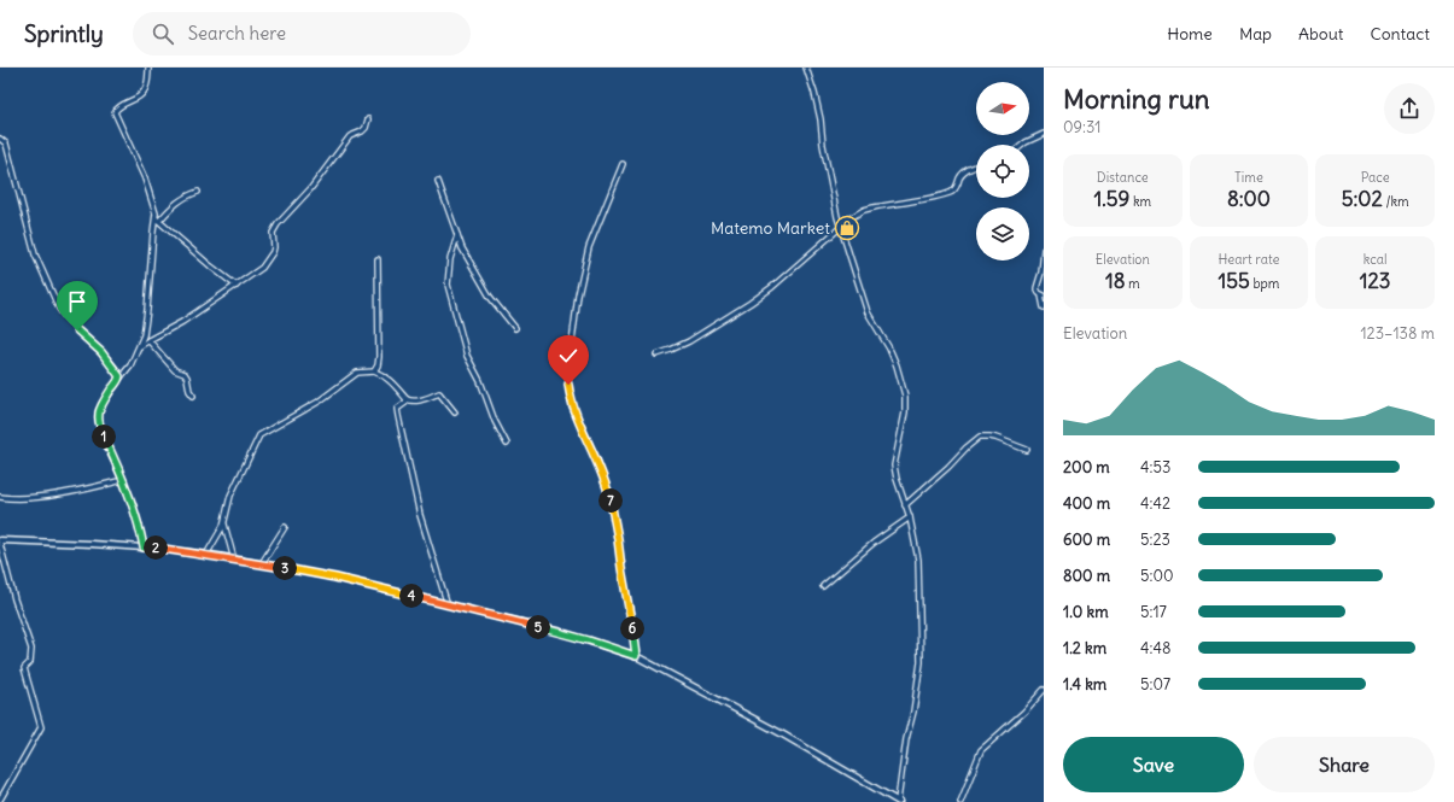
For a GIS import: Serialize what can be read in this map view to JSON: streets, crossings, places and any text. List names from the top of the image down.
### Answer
{
  "places": {
    "shop": ["Matemo Market"]
  },
  "north": "right",
  "page": {
    "header": "Sprintly",
    "search": "Search here",
    "nav": [
      "Home",
      "Map",
      "About",
      "Contact"
    ],
    "heading": ["Morning run", "09:31"],
    "stats": [
      ["Distance", "1.59 km"],
      ["Time", "8:00"],
      ["Pace", "5:02 /km"],
      ["Elevation", "18 m"],
      ["Heart rate", "155 bpm"],
      ["kcal", "123"]
    ],
    "chart": ["Elevation", "123–138 m"],
    "pins": [
      "1",
      "7",
      "2",
      "3",
      "4",
      "5",
      "6"
    ],
    "list": [
      {
        "name": "200 m",
        "note": "4:53"
      },
      {
        "name": "400 m",
        "note": "4:42"
      },
      {
        "name": "600 m",
        "note": "5:23"
      },
      {
        "name": "800 m",
        "note": "5:00"
      },
      {
        "name": "1.0 km",
        "note": "5:17"
      },
      {
        "name": "1.2 km",
        "note": "4:48"
      },
      {
        "name": "1.4 km",
        "note": "5:07"
      }
    ],
    "buttons": ["Save", "Share"]
  }
}
